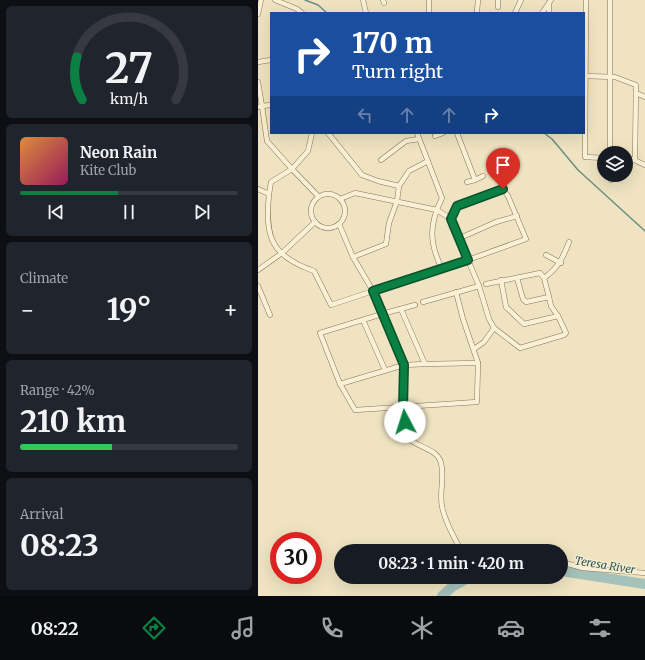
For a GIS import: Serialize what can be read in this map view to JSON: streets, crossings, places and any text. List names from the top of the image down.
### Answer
{
  "water": ["Teresa River"],
  "page": {
    "turn": ["170 m", "Turn right"],
    "song": ["Neon Rain", "Kite Club"],
    "tile": [
      "Climate",
      ["Range · 42%", "210 km"],
      ["Arrival", "08:23"]
    ],
    "heat": ["−", "19°", "+"],
    "limit": "30",
    "trip": "08:23 · 1 min · 420 m",
    "tabs": "08:22",
    "gauge": ["27", "km/h"]
  }
}
